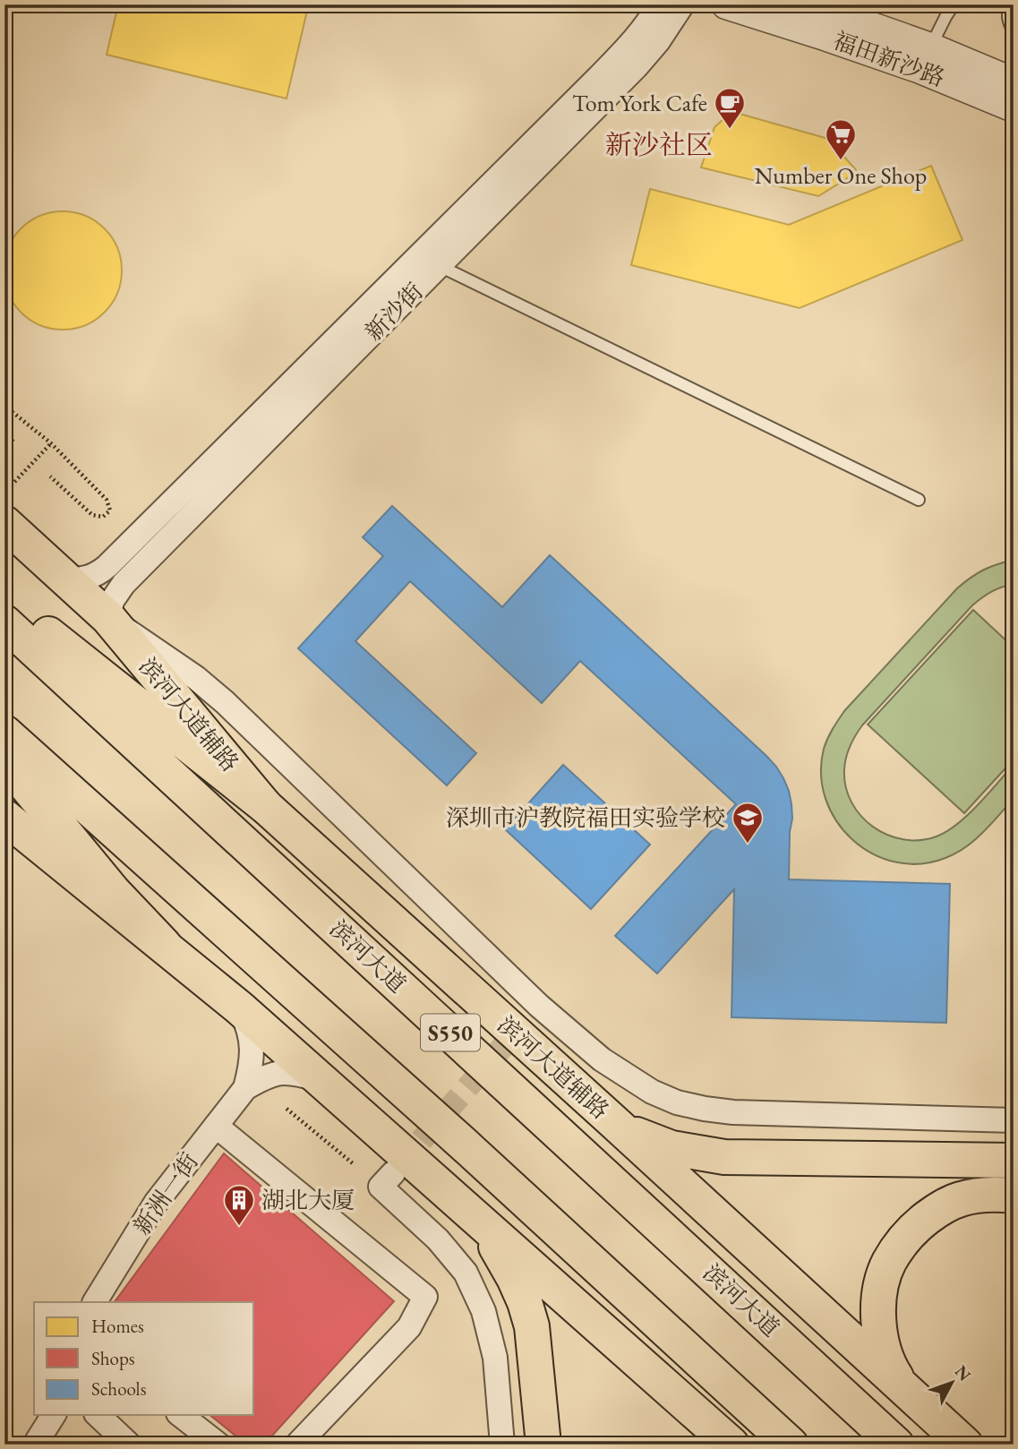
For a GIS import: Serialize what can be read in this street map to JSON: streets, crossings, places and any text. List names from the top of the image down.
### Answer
{
  "streets": {
    "main road": ["滨河大道辅路", "滨河大道", "S550"],
    "street": ["福田新沙路", "新沙街", "新洲一街"]
  },
  "crossings": [
    ["新沙街", "滨河大道辅路"]
  ],
  "districts": ["新沙社区"],
  "places": {
    "cafe": ["Tom York Cafe"],
    "supermarket": ["Number One Shop"],
    "school or university": ["深圳市沪教院福田实验学校"],
    "building": ["湖北大厦"]
  },
  "legend": ["Homes", "Shops", "Schools"],
  "north": "top right"
}
